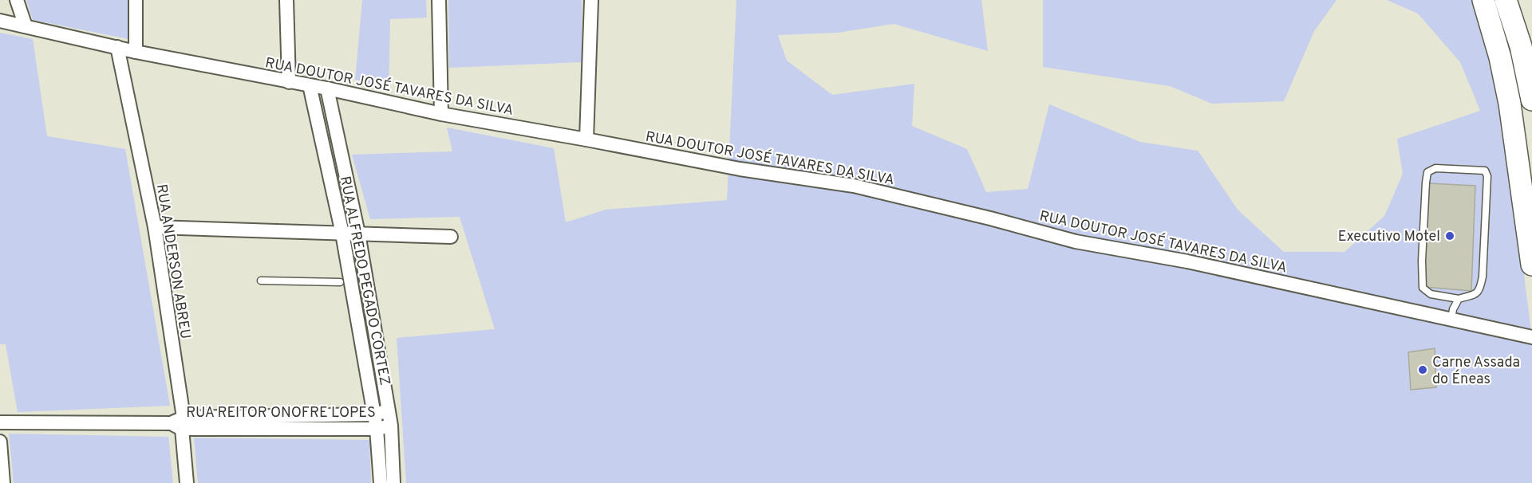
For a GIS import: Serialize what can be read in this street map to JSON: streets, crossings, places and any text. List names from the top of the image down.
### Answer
{
  "streets": {
    "street": [
      "RUA DOUTOR JOSÉ TAVARES DA SILVA",
      "RUA ANDERSON ABREU",
      "RUA ALFREDO PEGADO CORTEZ",
      "RUA REITOR ONOFRE LOPES"
    ]
  },
  "crossings": [
    ["RUA DOUTOR JOSÉ TAVARES DA SILVA", "RUA ANDERSON ABREU"],
    ["RUA DOUTOR JOSÉ TAVARES DA SILVA", "RUA ALFREDO PEGADO CORTEZ"],
    ["RUA ANDERSON ABREU", "RUA REITOR ONOFRE LOPES"],
    ["RUA ALFREDO PEGADO CORTEZ", "RUA REITOR ONOFRE LOPES"]
  ],
  "places": ["Executivo Motel", "Carne Assada do Éneas"]
}
